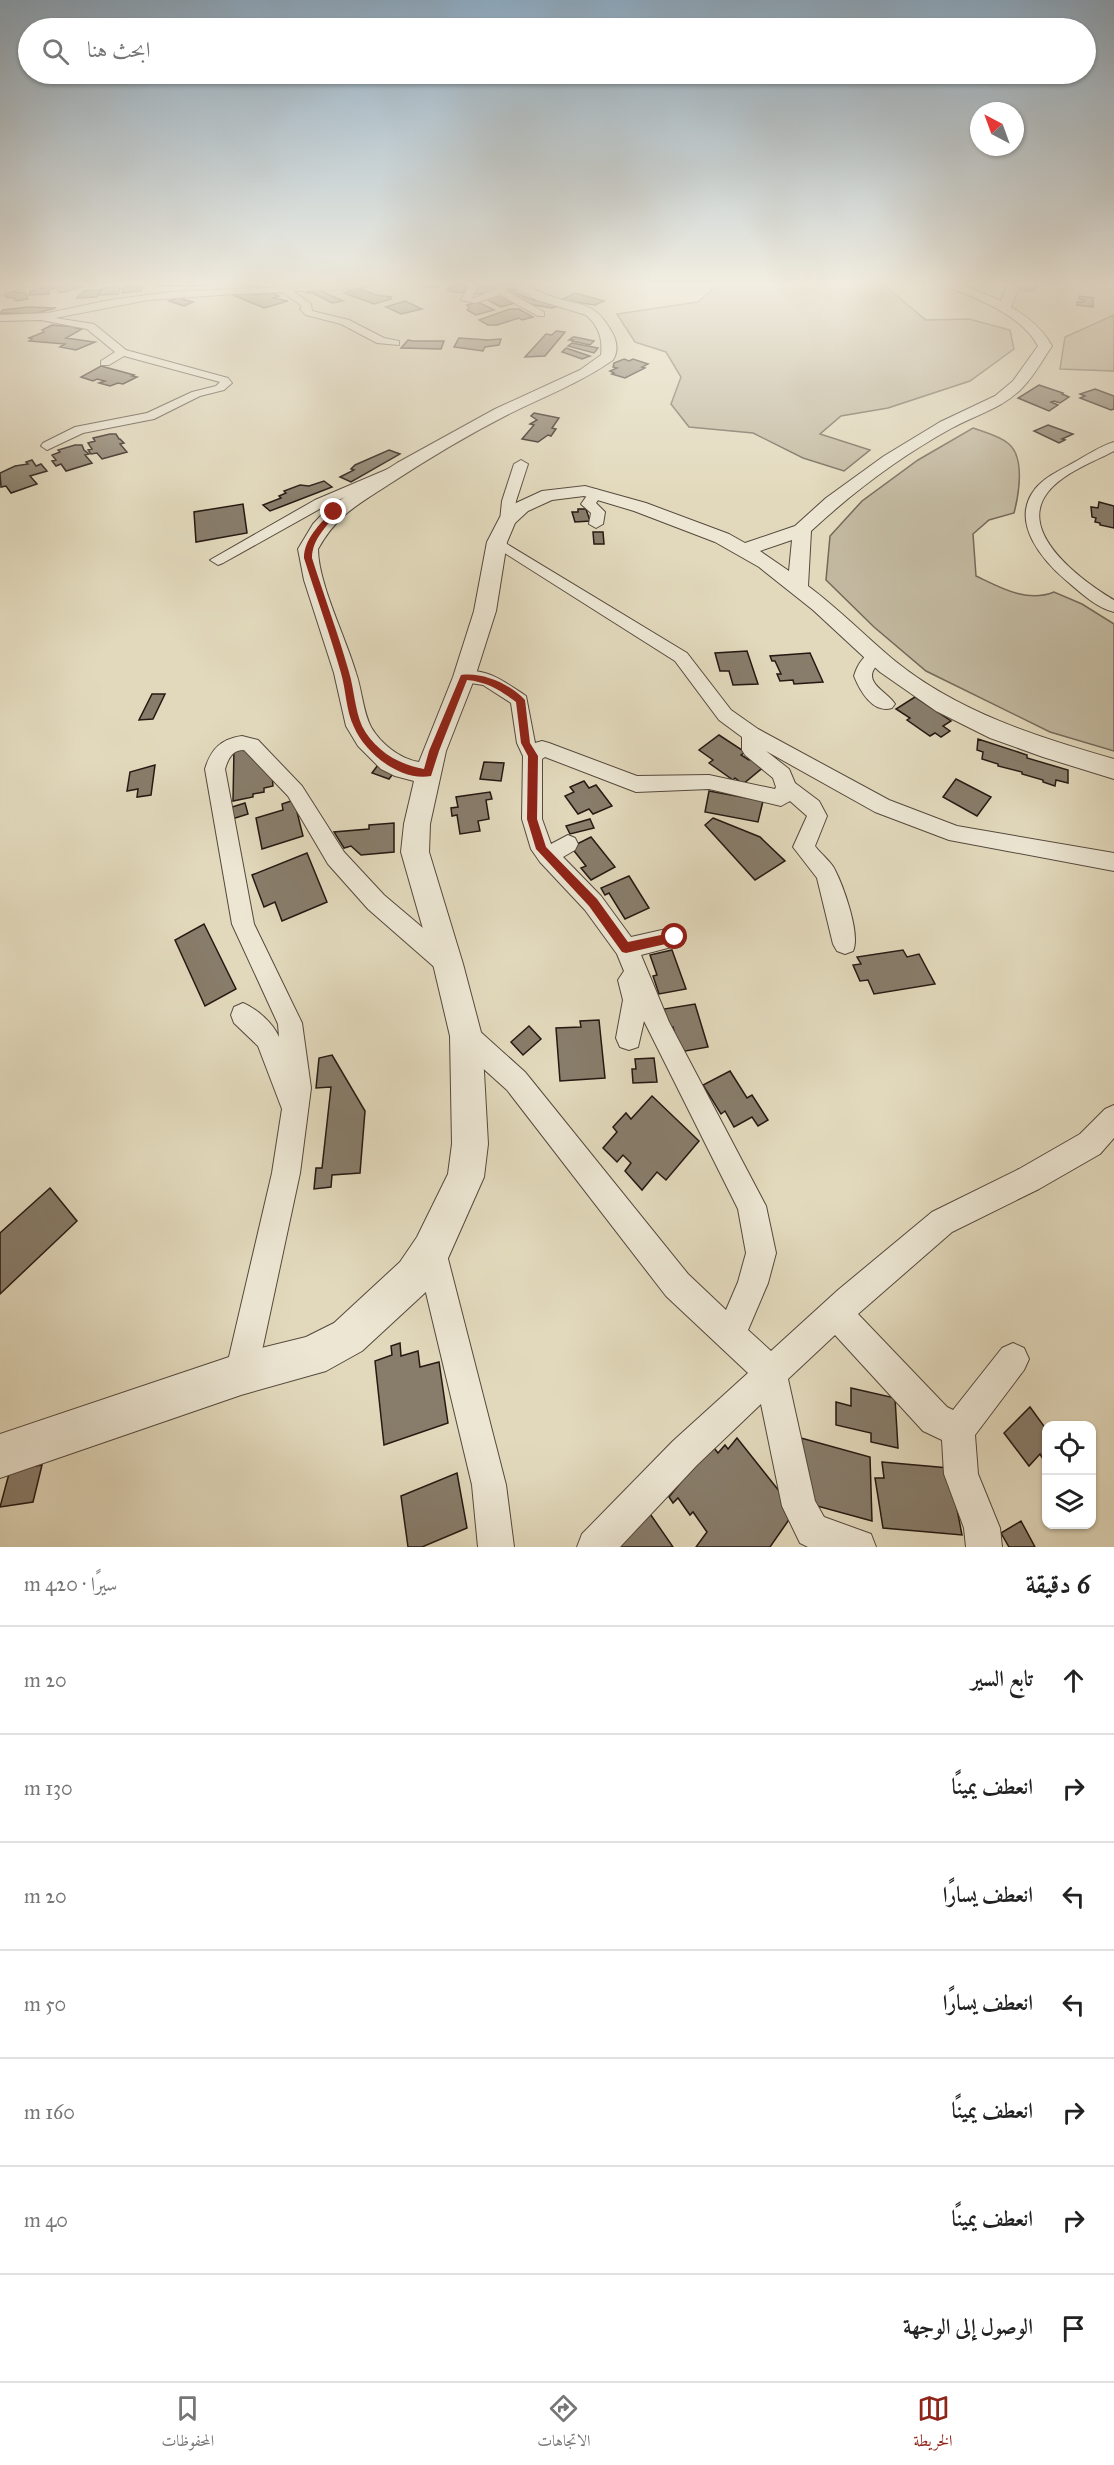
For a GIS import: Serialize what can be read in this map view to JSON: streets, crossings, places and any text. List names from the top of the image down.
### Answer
{
  "north": "top left",
  "page": {
    "search": "ابحث هنا",
    "heading": ["6 دقيقة", "سيرًا · 420 m"],
    "list": [
      ["تابع السير", "20 m"],
      ["انعطف يمينًا", "130 m"],
      ["انعطف يسارًا", "20 m"],
      ["انعطف يسارًا", "50 m"],
      ["انعطف يمينًا", "160 m"],
      ["انعطف يمينًا", "40 m"],
      "الوصول إلى الوجهة"
    ],
    "nav": ["الخريطة", "الاتجاهات", "المحفوظات"]
  }
}
